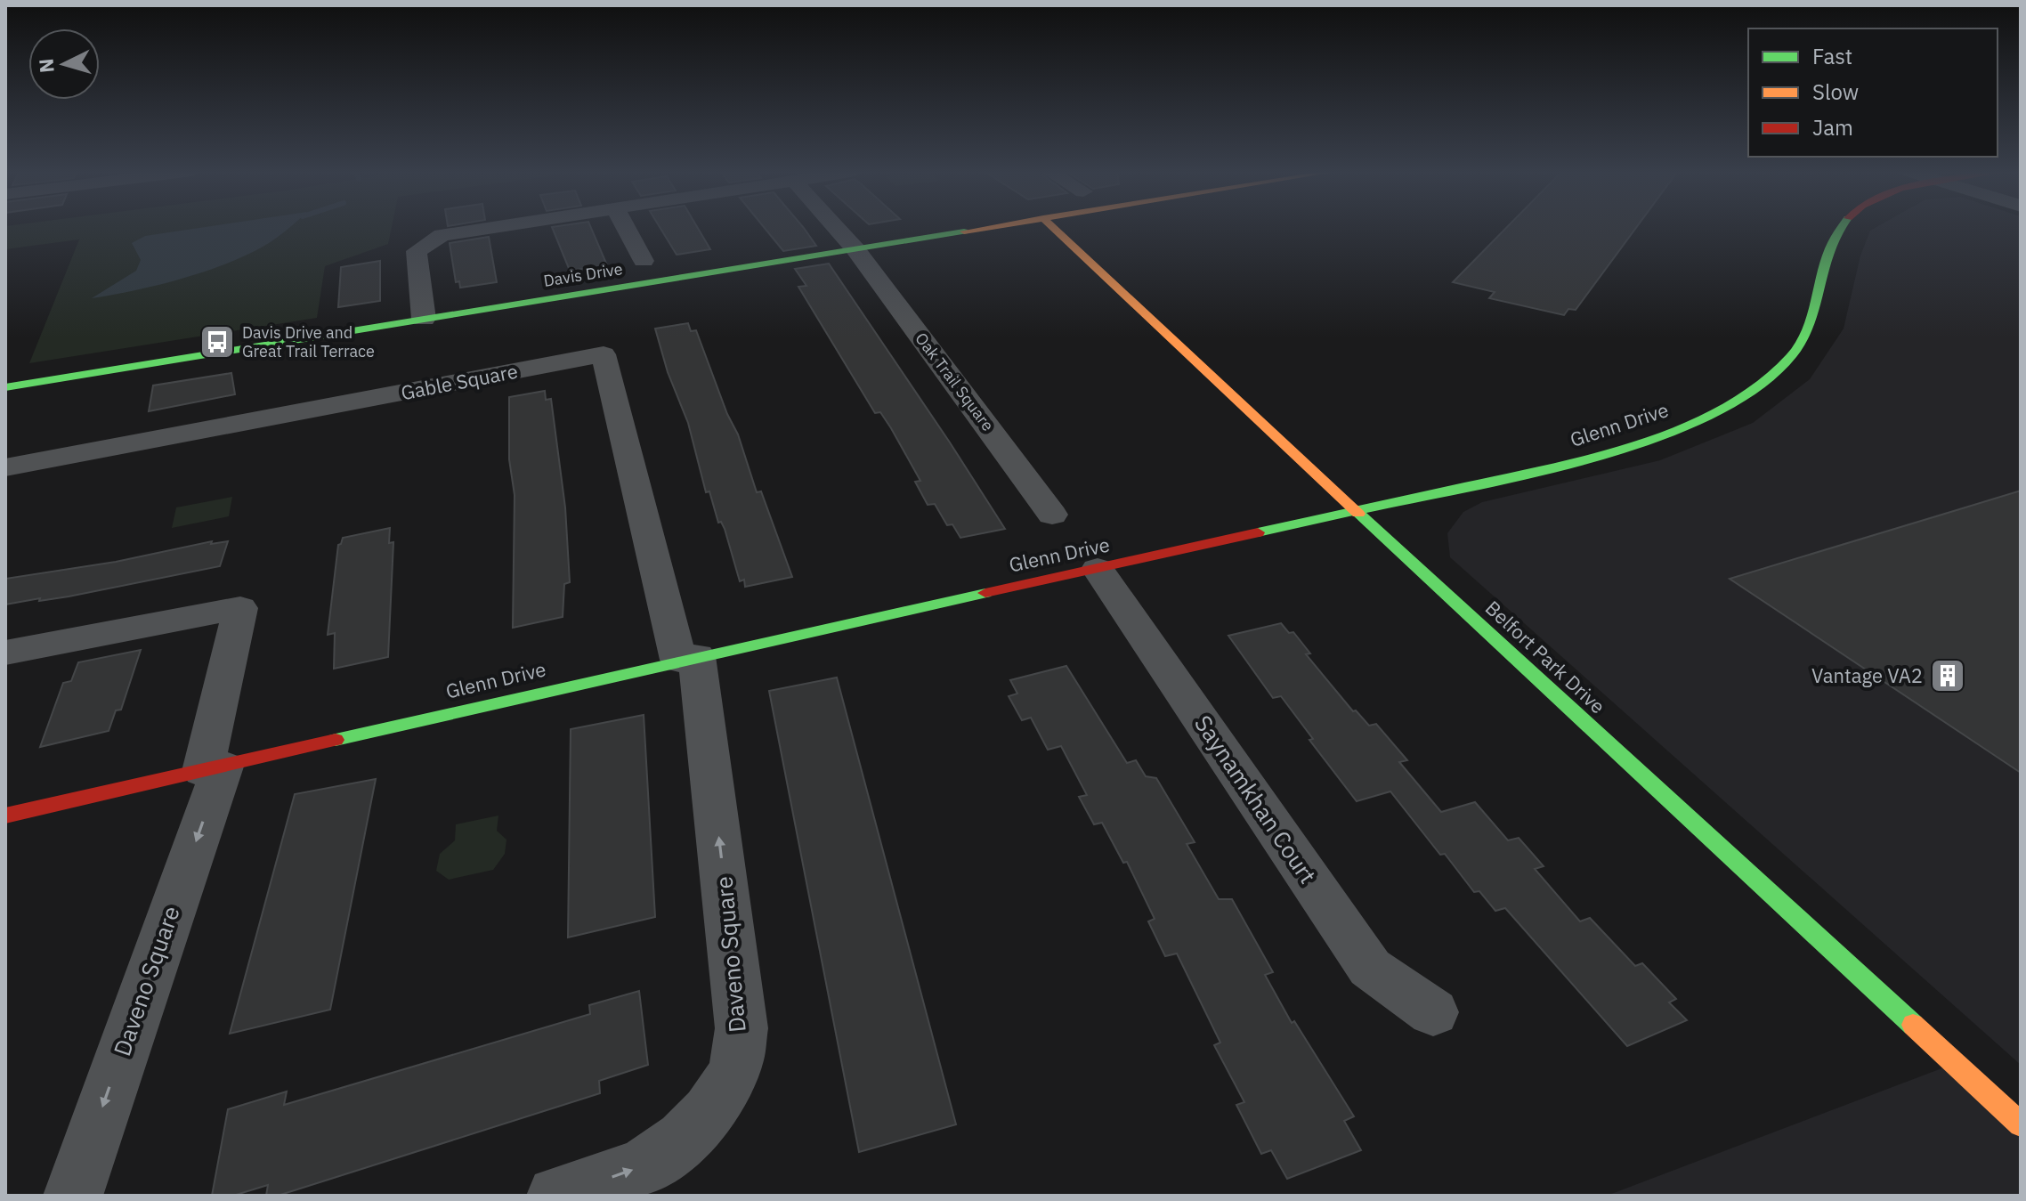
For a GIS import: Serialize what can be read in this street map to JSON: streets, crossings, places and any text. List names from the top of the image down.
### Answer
{
  "streets": {
    "street": [
      "Davis Drive",
      "Gable Square",
      "Oak Trail Square",
      "Glenn Drive",
      "Belfort Park Drive",
      "Saynamkhan Court",
      "Daveno Square"
    ]
  },
  "crossings": [
    ["Davis Drive", "Oak Trail Square"],
    ["Gable Square", "Glenn Drive"],
    ["Gable Square", "Daveno Square"],
    ["Glenn Drive", "Belfort Park Drive"],
    ["Glenn Drive", "Saynamkhan Court"],
    ["Glenn Drive", "Daveno Square"]
  ],
  "places": {
    "bus stop": ["Davis Drive and Great Trail Terrace"],
    "building": ["Vantage VA2"]
  },
  "legend": ["Fast", "Slow", "Jam"],
  "north": "left"
}
